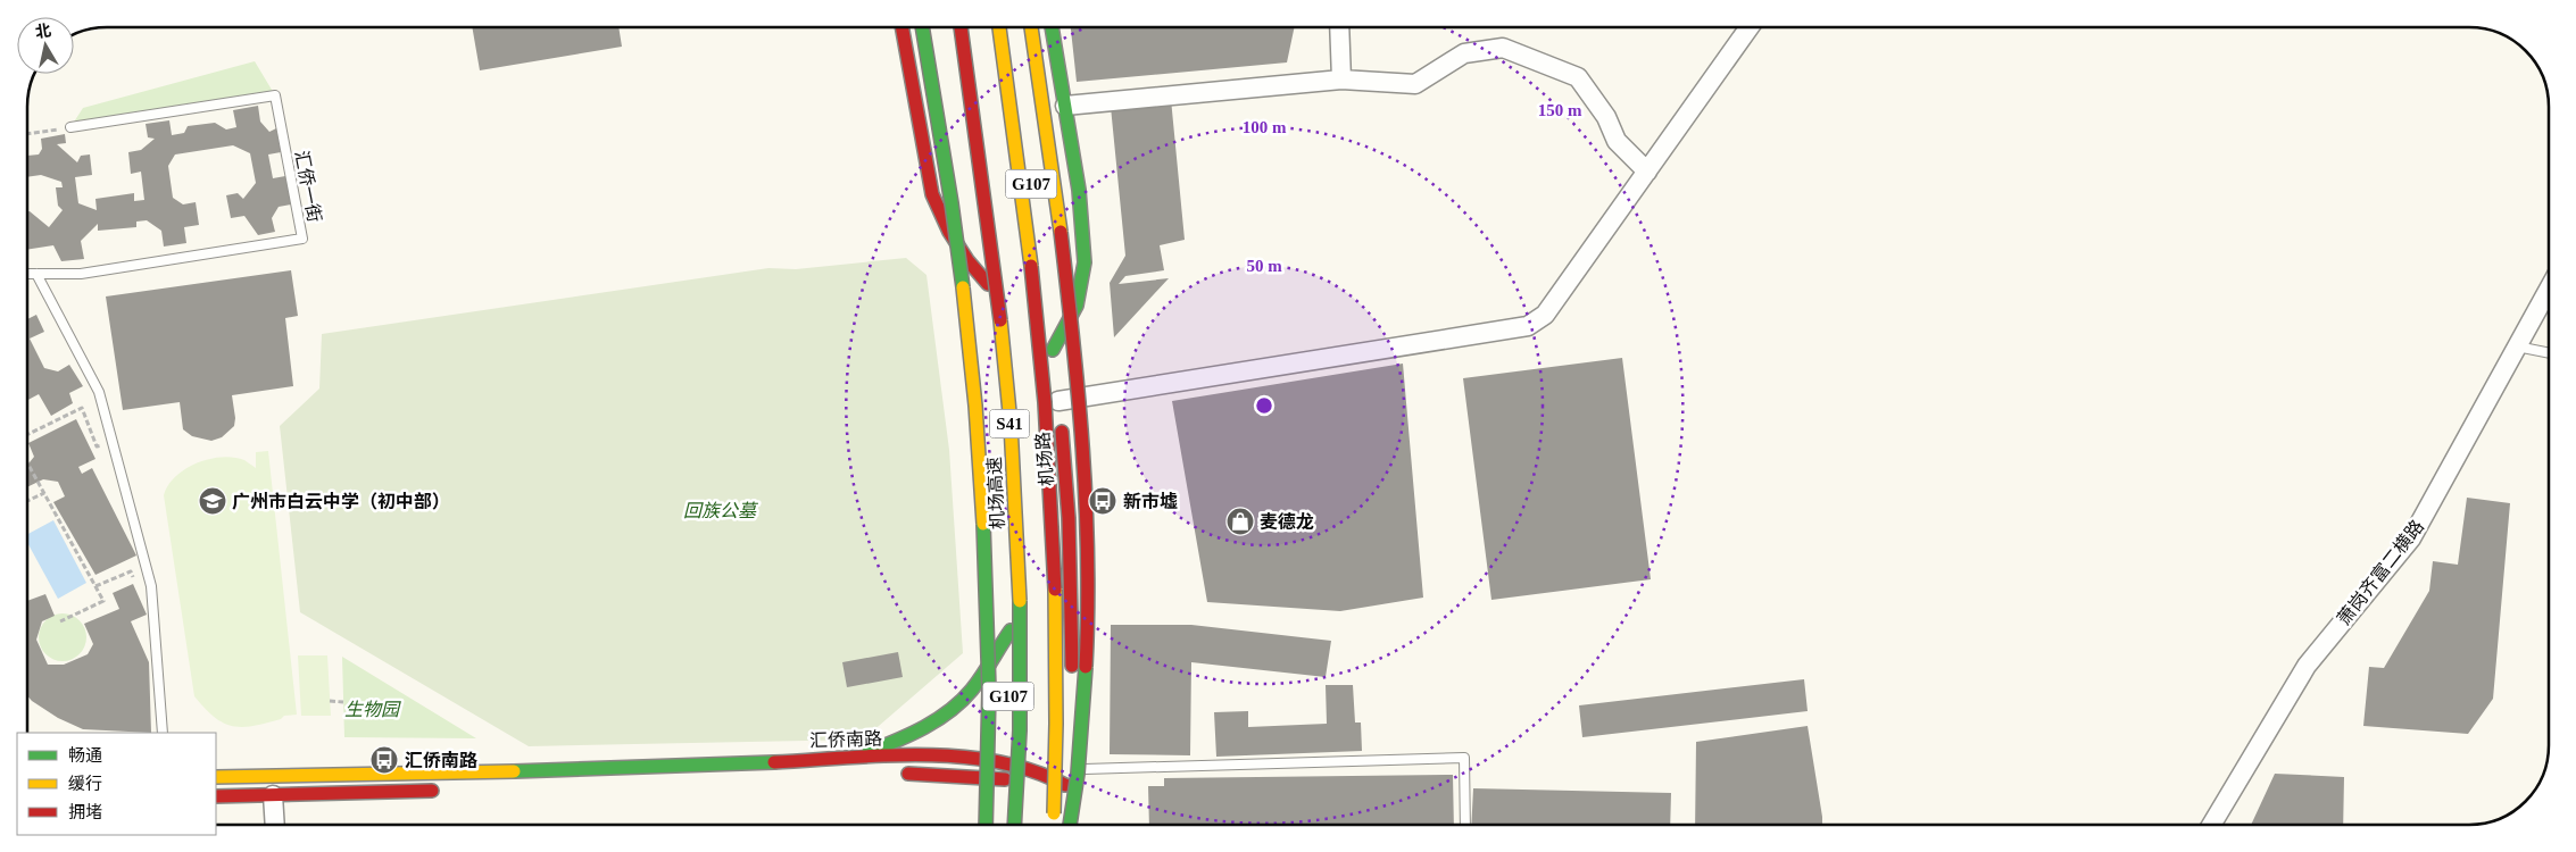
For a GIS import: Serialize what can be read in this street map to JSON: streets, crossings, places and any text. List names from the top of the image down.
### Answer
{
  "streets": {
    "main road": [
      "G107",
      "S41",
      "机场路",
      "机场高速",
      "汇侨南路"
    ],
    "street": ["萧岗齐富二横路"],
    "lane": ["汇侨一街"]
  },
  "crossings": [
    ["G107", "汇侨南路"],
    ["机场路", "汇侨南路"]
  ],
  "parks": ["回族公墓", "生物园"],
  "places": {
    "school or university": ["广州市白云中学（初中部）"],
    "bus stop": ["新市墟", "汇侨南路"],
    "shop": ["麦德龙"]
  },
  "legend": ["畅通", "缓行", "拥堵"],
  "north": "top",
  "rings": ["150 m", "100 m", "50 m"]
}
